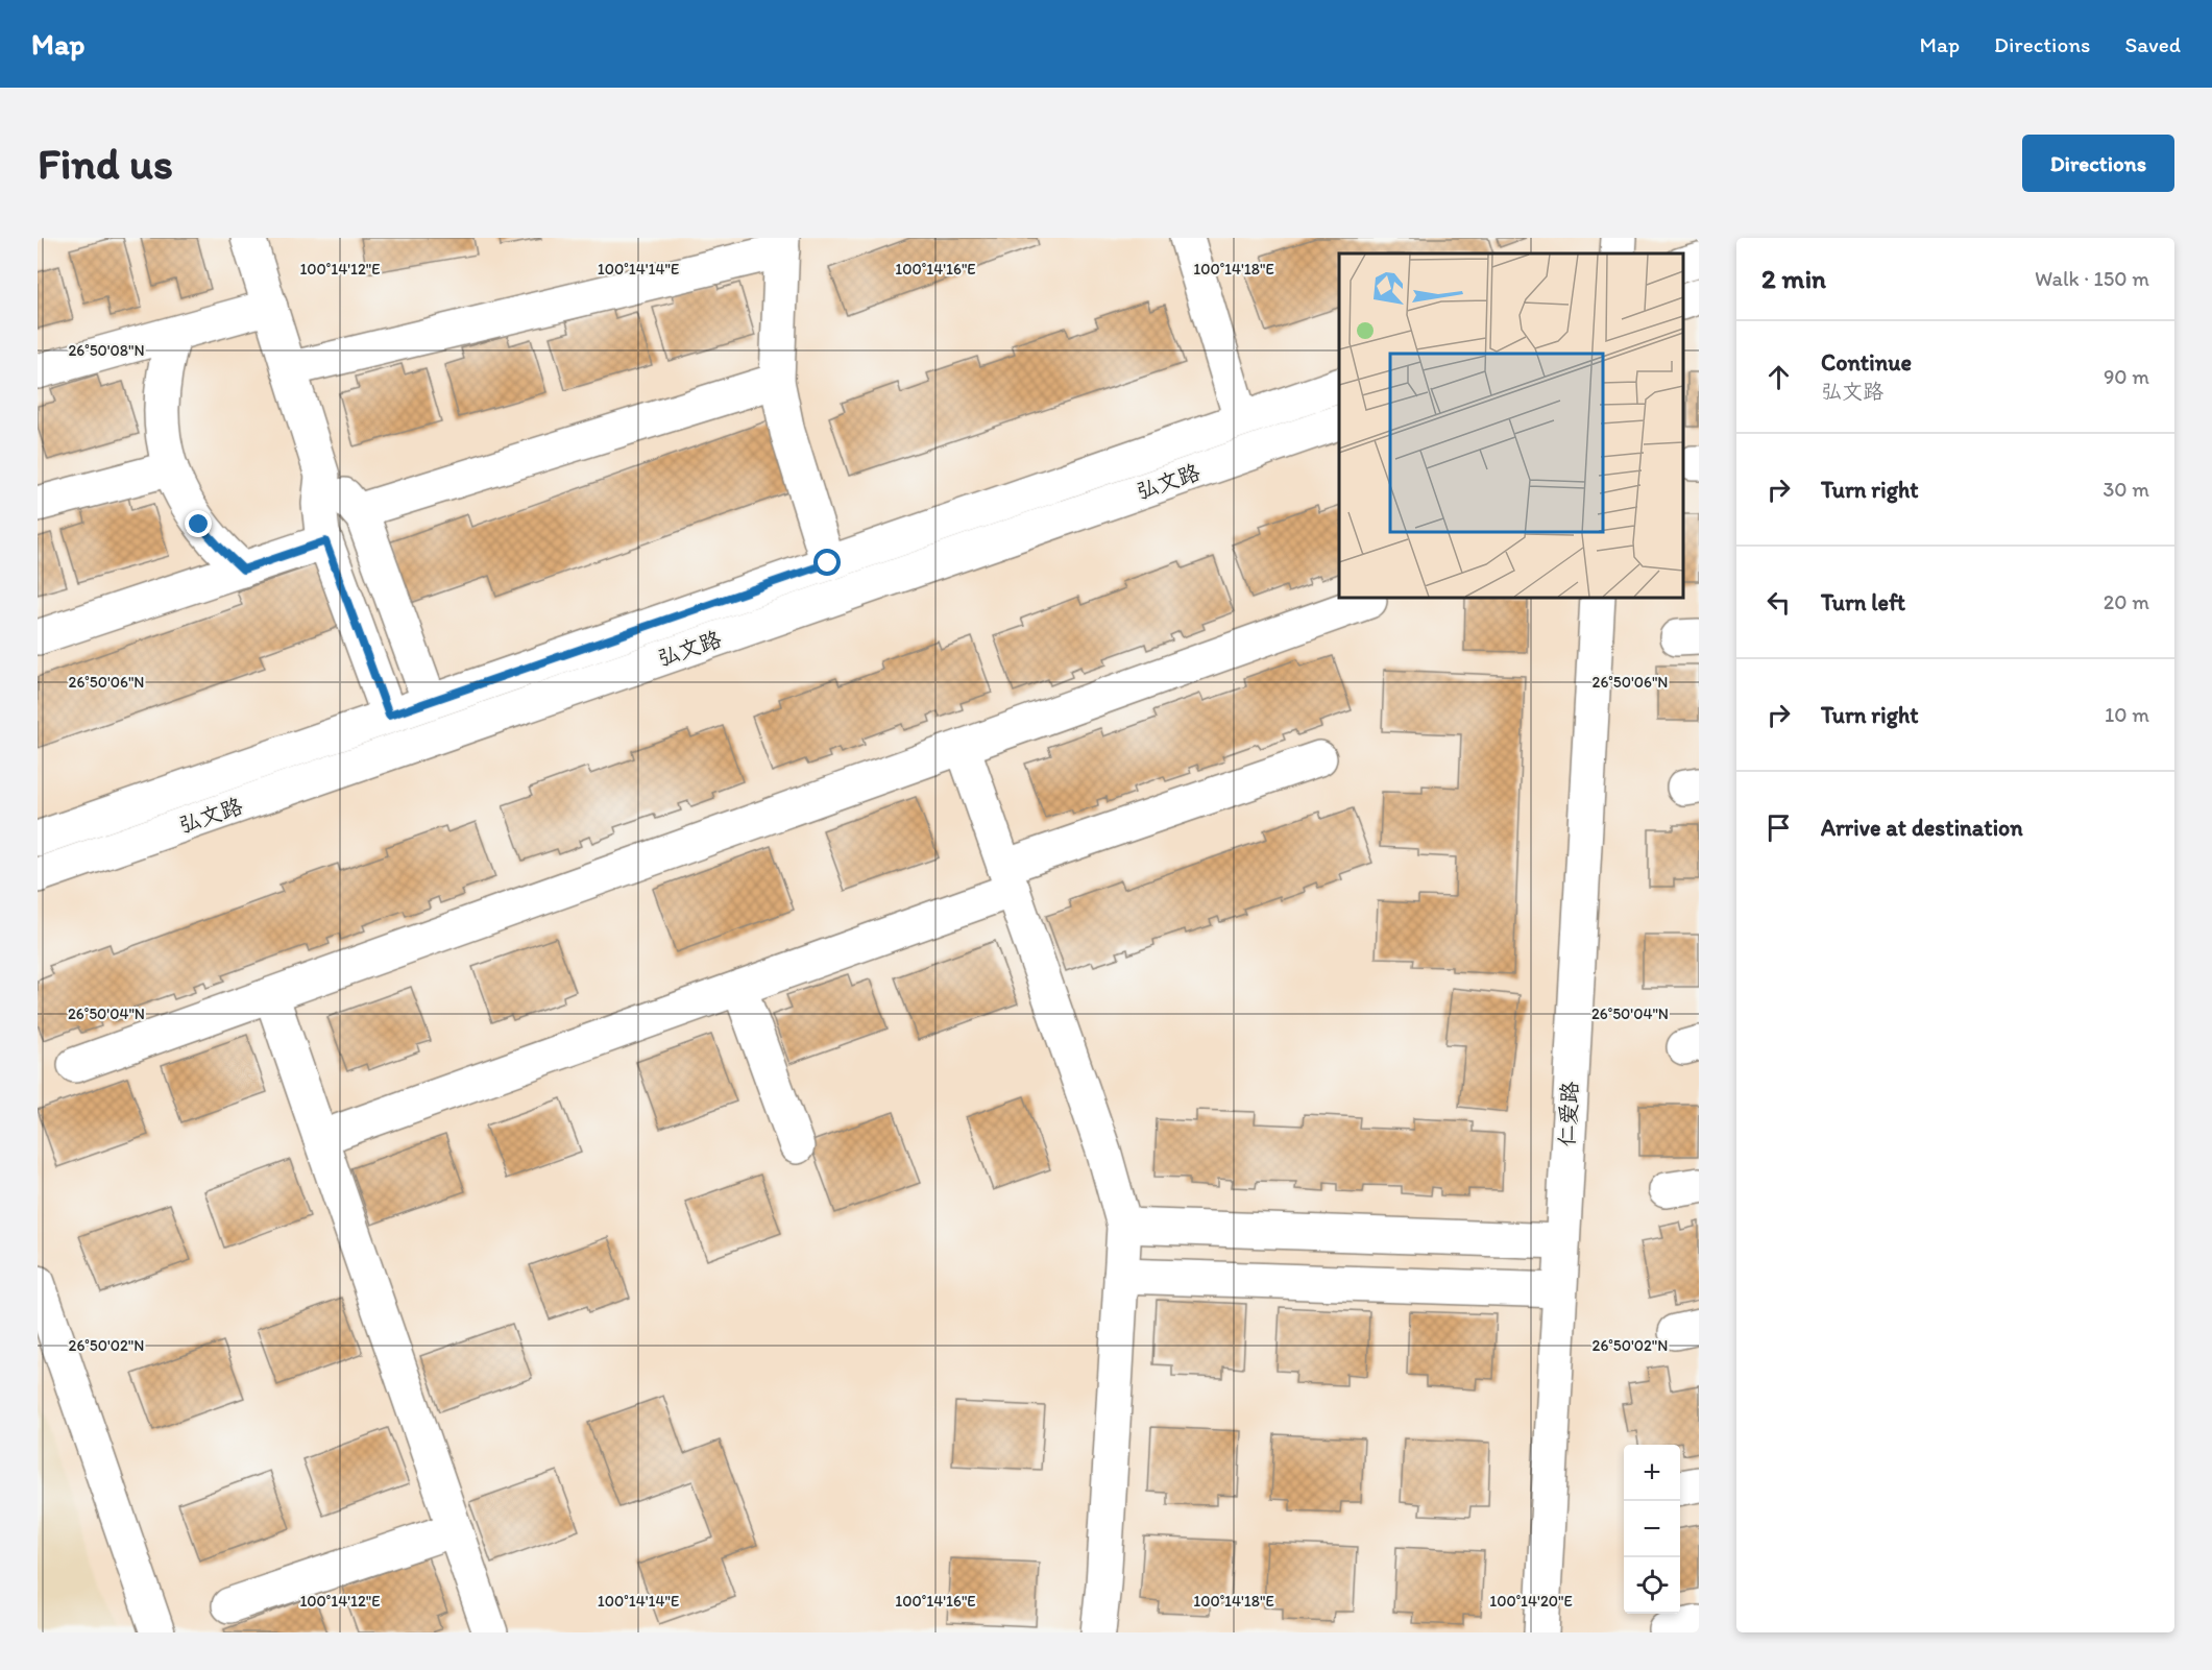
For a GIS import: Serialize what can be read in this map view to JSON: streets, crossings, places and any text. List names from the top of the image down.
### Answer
{
  "streets": {
    "street": ["弘文路", "仁爱路"]
  },
  "page": {
    "header": "Map",
    "nav": ["Map", "Directions", "Saved"],
    "buttons": "Directions",
    "title": "Find us",
    "heading": ["2 min", "Walk · 150 m"],
    "list": [
      ["Continue", "弘文路", "90 m"],
      ["Turn right", "30 m"],
      ["Turn left", "20 m"],
      ["Turn right", "10 m"],
      "Arrive at destination"
    ],
    "map_buttons": ["+", "−"]
  },
  "coordinates": [
    "100°14'12\"E",
    "100°14'14\"E",
    "100°14'16\"E",
    "100°14'18\"E",
    "26°50'08\"N",
    "26°50'06\"N",
    "26°50'04\"N",
    "26°50'02\"N",
    "100°14'20\"E"
  ]
}
